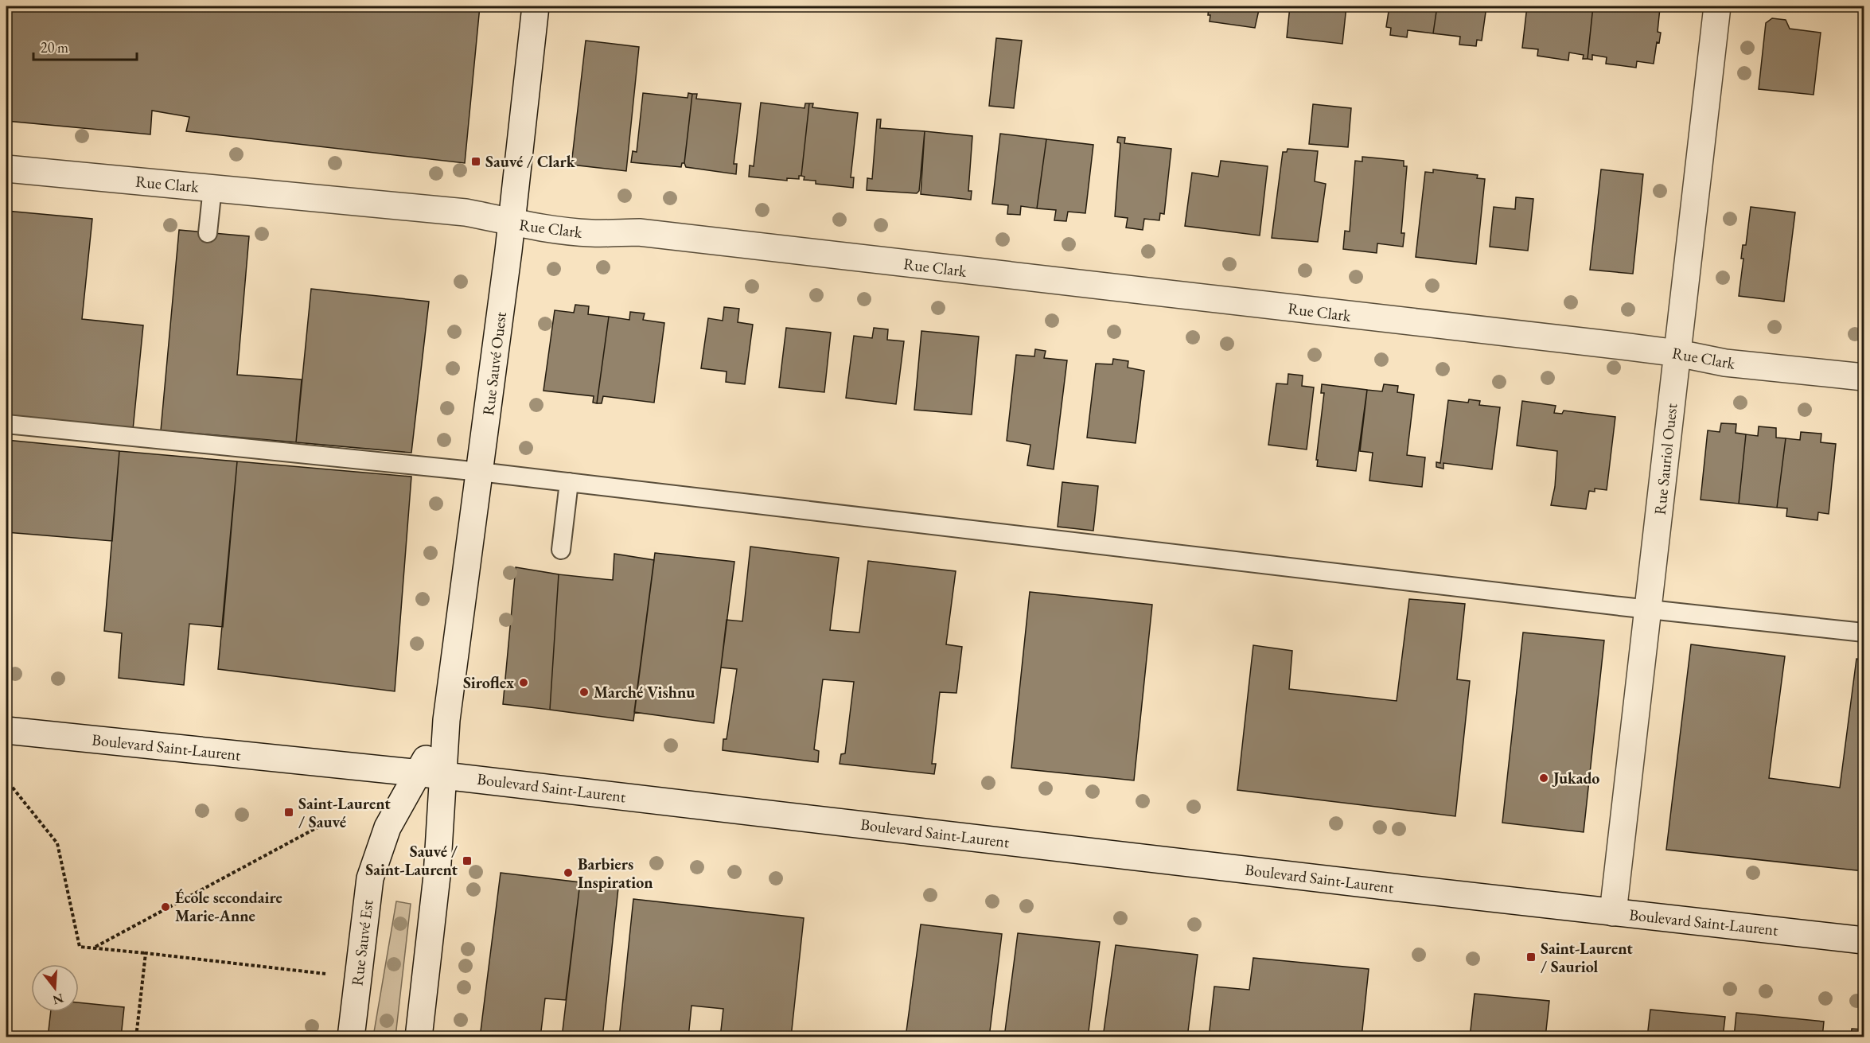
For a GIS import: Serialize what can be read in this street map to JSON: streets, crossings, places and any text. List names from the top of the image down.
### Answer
{
  "streets": {
    "main road": [
      "Rue Clark",
      "Rue Sauvé Ouest",
      "Rue Sauriol Ouest",
      "Boulevard Saint-Laurent",
      "Rue Sauvé Est"
    ]
  },
  "crossings": [
    ["Rue Clark", "Rue Sauvé Ouest"],
    ["Rue Clark", "Rue Sauriol Ouest"],
    ["Rue Sauvé Ouest", "Boulevard Saint-Laurent"],
    ["Rue Sauvé Ouest", "Rue Sauvé Est"],
    ["Rue Sauriol Ouest", "Boulevard Saint-Laurent"],
    ["Boulevard Saint-Laurent", "Rue Sauvé Est"]
  ],
  "places": {
    "transit": [
      "Sauvé / Clark",
      "Saint-Laurent / Sauvé",
      "Sauvé / Saint-Laurent",
      "Saint-Laurent / Sauriol"
    ],
    "other": [
      "Siroflex",
      "Marché Vishnu",
      "Jukado",
      "Barbiers Inspiration",
      "École secondaire Marie-Anne"
    ]
  },
  "scale_bar": "20 m",
  "north": "bottom"
}
